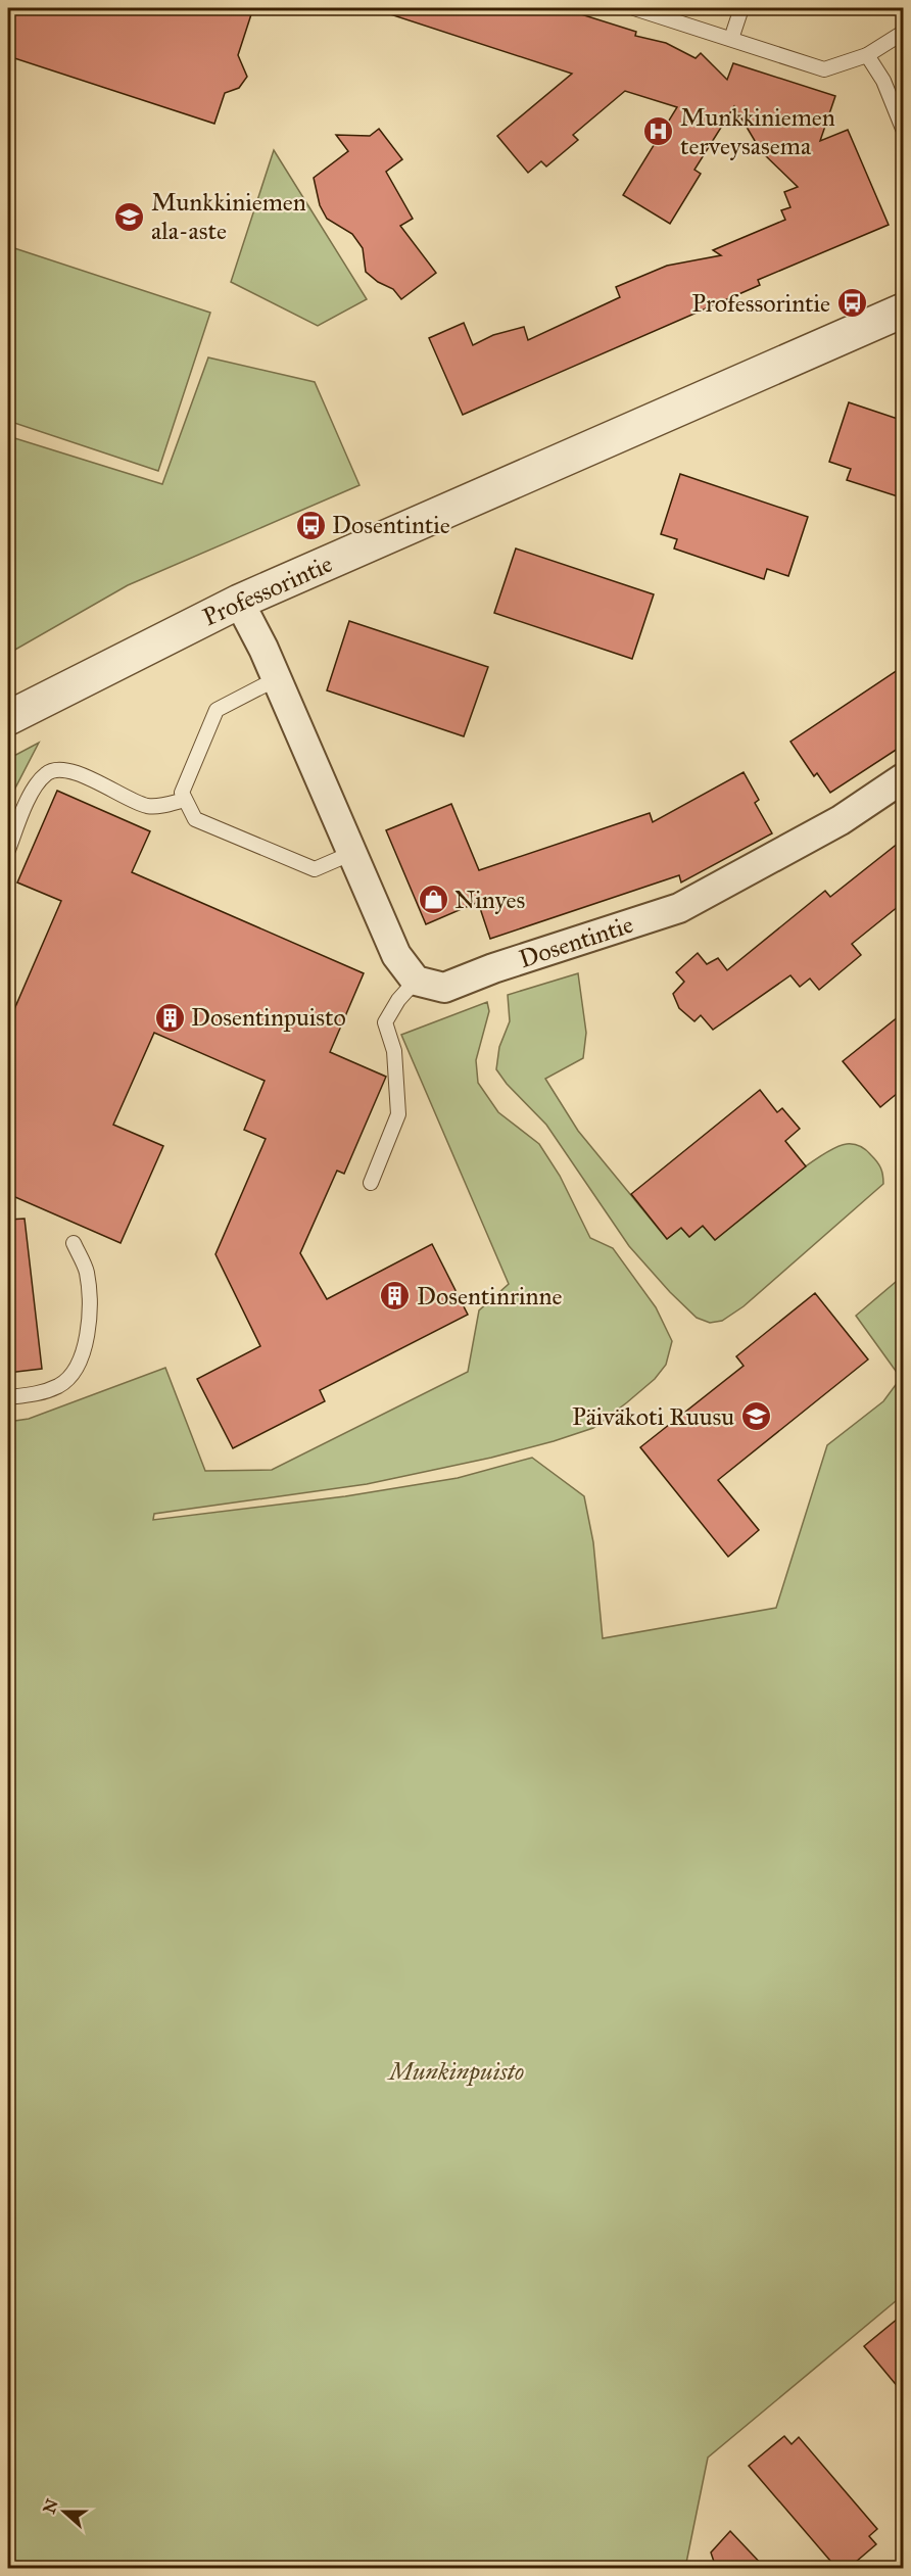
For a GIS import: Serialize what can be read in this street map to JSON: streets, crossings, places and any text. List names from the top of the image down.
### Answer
{
  "streets": {
    "street": ["Professorintie", "Dosentintie"]
  },
  "parks": ["Munkinpuisto"],
  "places": {
    "hospital": ["Munkkiniemen terveysasema"],
    "school or university": ["Munkkiniemen ala-aste", "Päiväkoti Ruusu"],
    "bus stop": ["Professorintie", "Dosentintie"],
    "shop": ["Ninyes"],
    "building": ["Dosentinpuisto", "Dosentinrinne"]
  },
  "north": "left"
}
